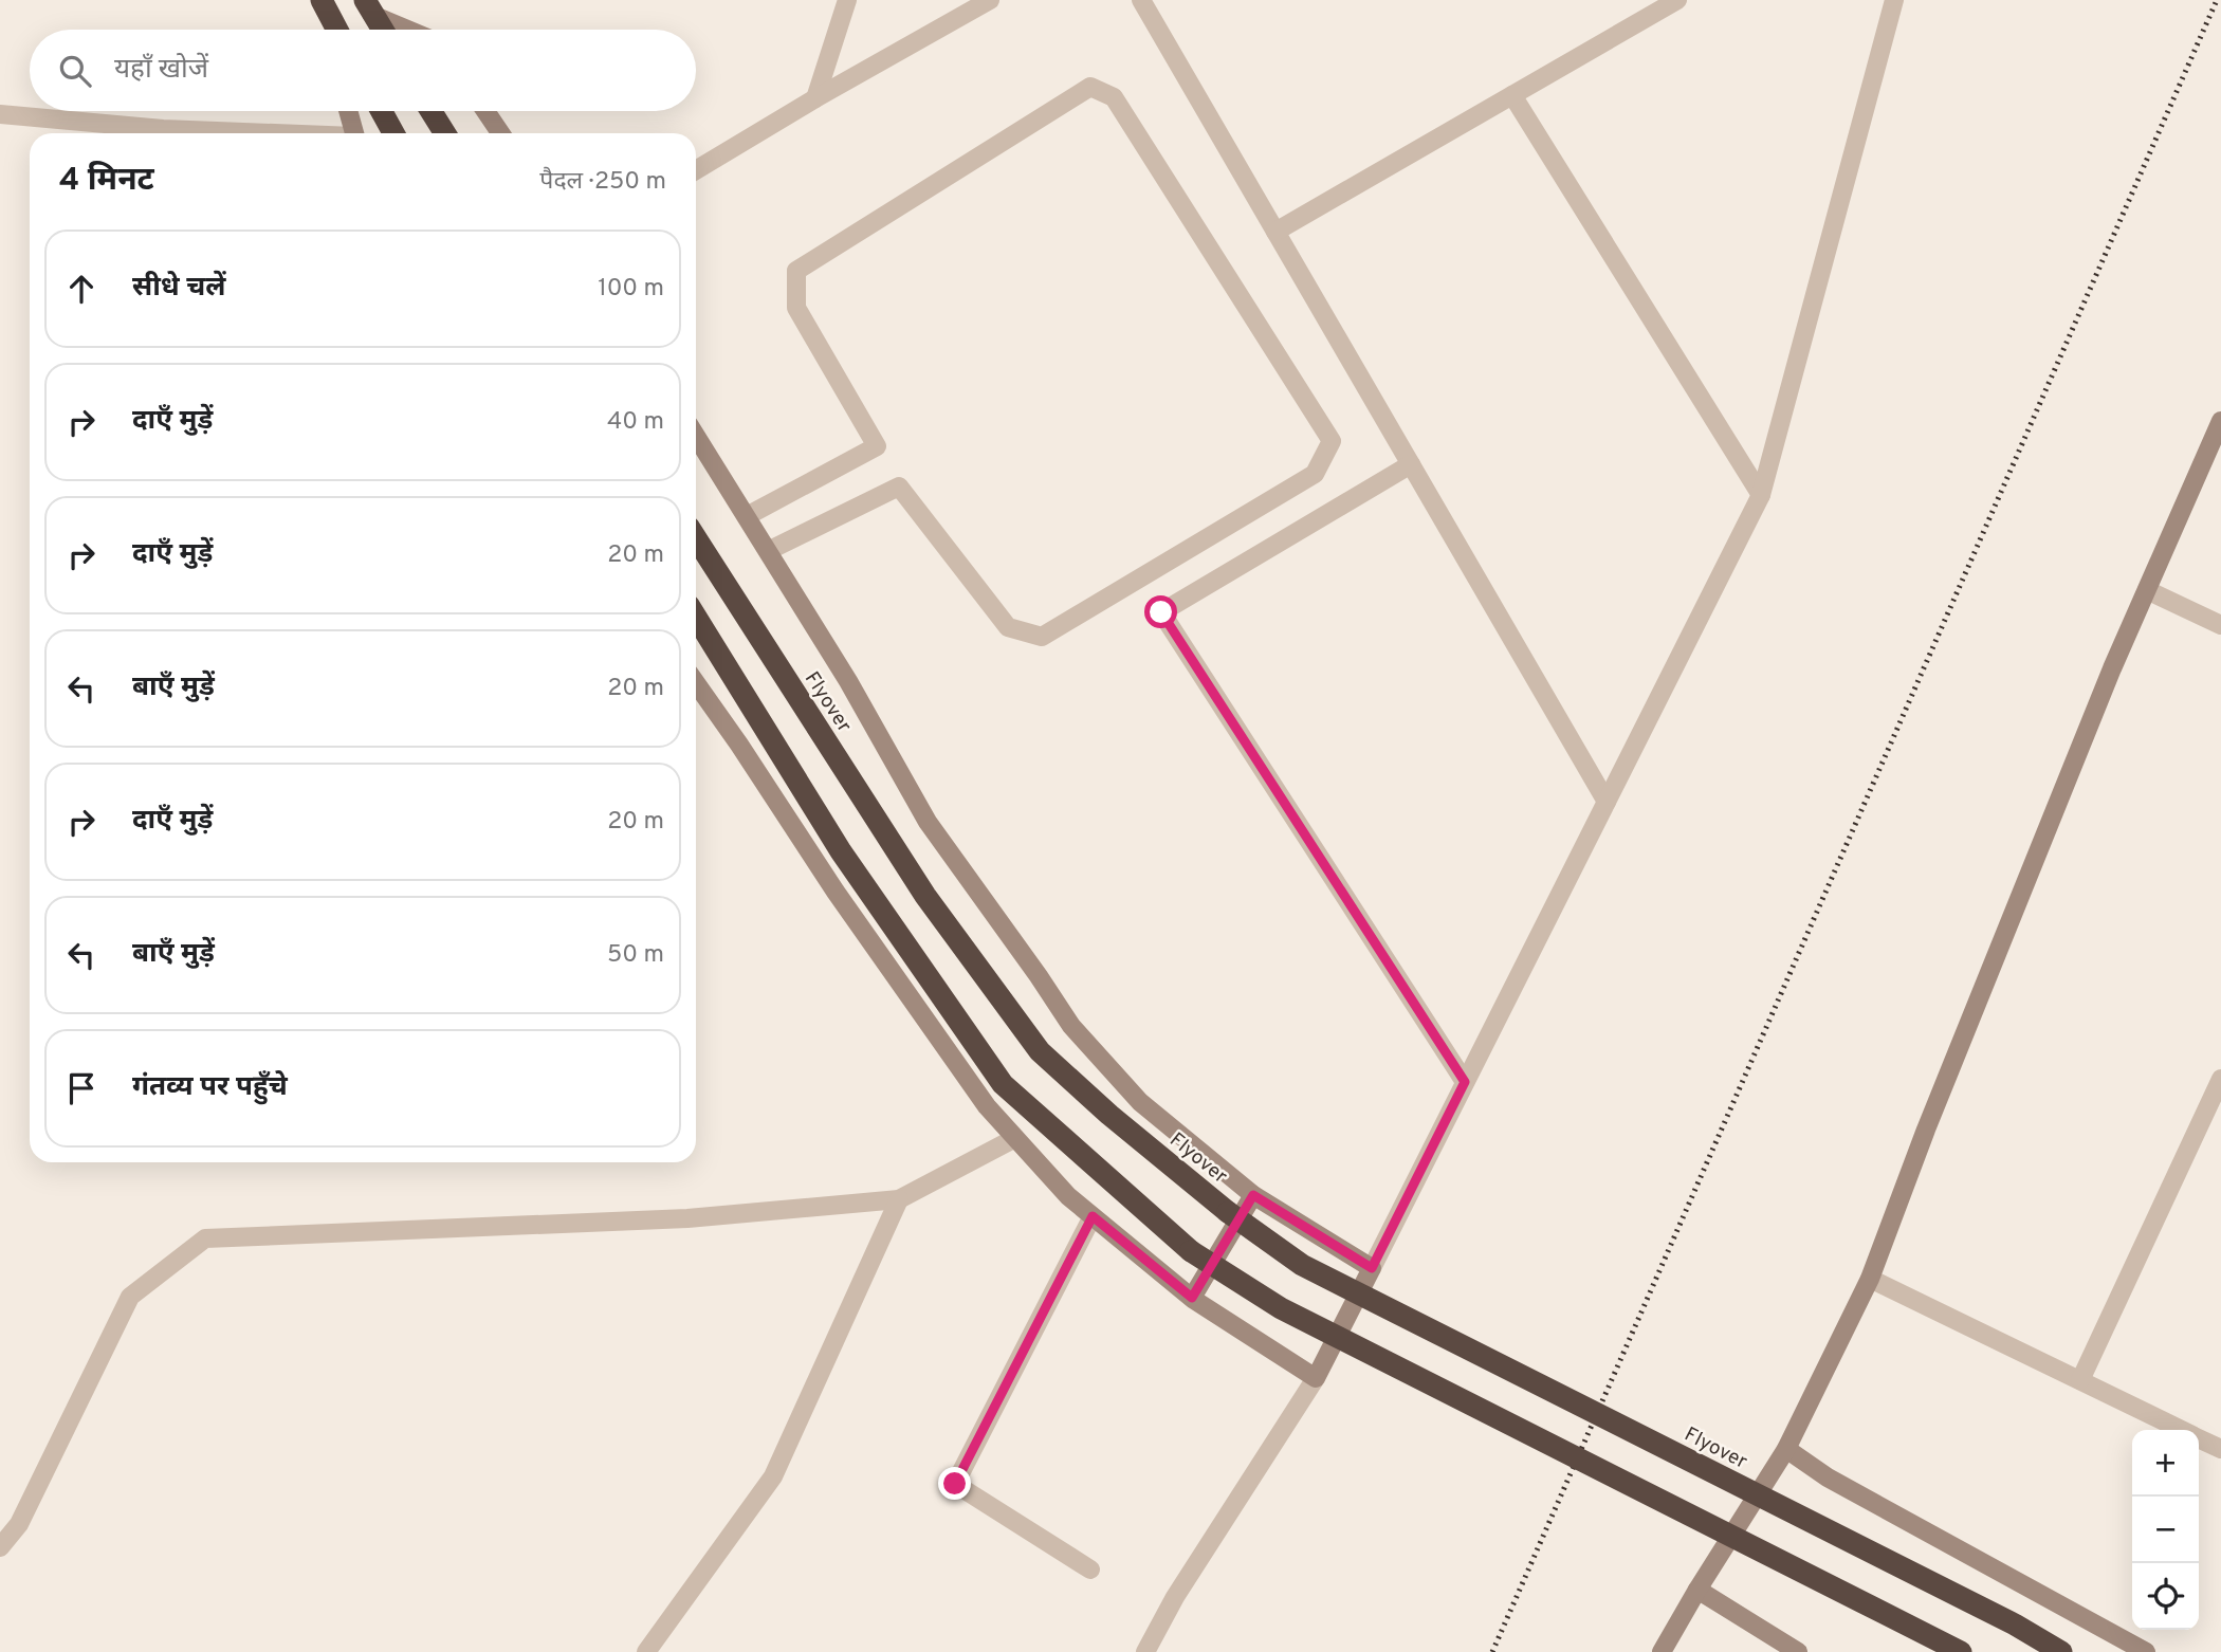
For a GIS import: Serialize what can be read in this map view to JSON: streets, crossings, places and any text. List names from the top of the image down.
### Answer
{
  "streets": {
    "highway": ["Flyover"]
  },
  "page": {
    "search": "यहाँ खोजें",
    "heading": ["4 मिनट", "पैदल · 250 m"],
    "list": [
      ["सीधे चलें", "100 m"],
      ["दाएँ मुड़ें", "40 m"],
      ["दाएँ मुड़ें", "20 m"],
      ["बाएँ मुड़ें", "20 m"],
      ["दाएँ मुड़ें", "20 m"],
      ["बाएँ मुड़ें", "50 m"],
      "गंतव्य पर पहुँचे"
    ],
    "map_buttons": ["+", "−"]
  }
}
